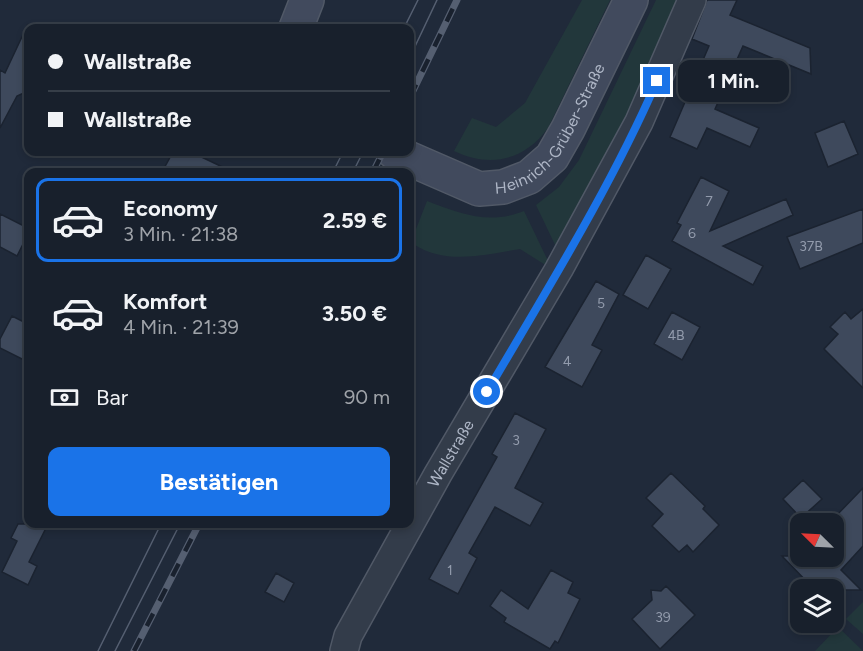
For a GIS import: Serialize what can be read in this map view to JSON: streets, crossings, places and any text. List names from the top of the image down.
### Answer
{
  "streets": {
    "street": ["Heinrich-Grüber-Straße", "Wallstraße"]
  },
  "house_numbers": [
    "7",
    "6",
    "37B",
    "5",
    "4B",
    "4",
    "3",
    "1",
    "39"
  ],
  "north": "top left",
  "page": {
    "banner": ["Wallstraße", "Wallstraße"],
    "bubble": "1 Min.",
    "list": [
      {
        "name": "Economy",
        "note": "3 Min. · 21:38",
        "value": "2.59 €"
      },
      {
        "name": "Komfort",
        "note": "4 Min. · 21:39",
        "value": "3.50 €"
      }
    ],
    "pay": ["Bar", "90 m"],
    "buttons": "Bestätigen"
  }
}
